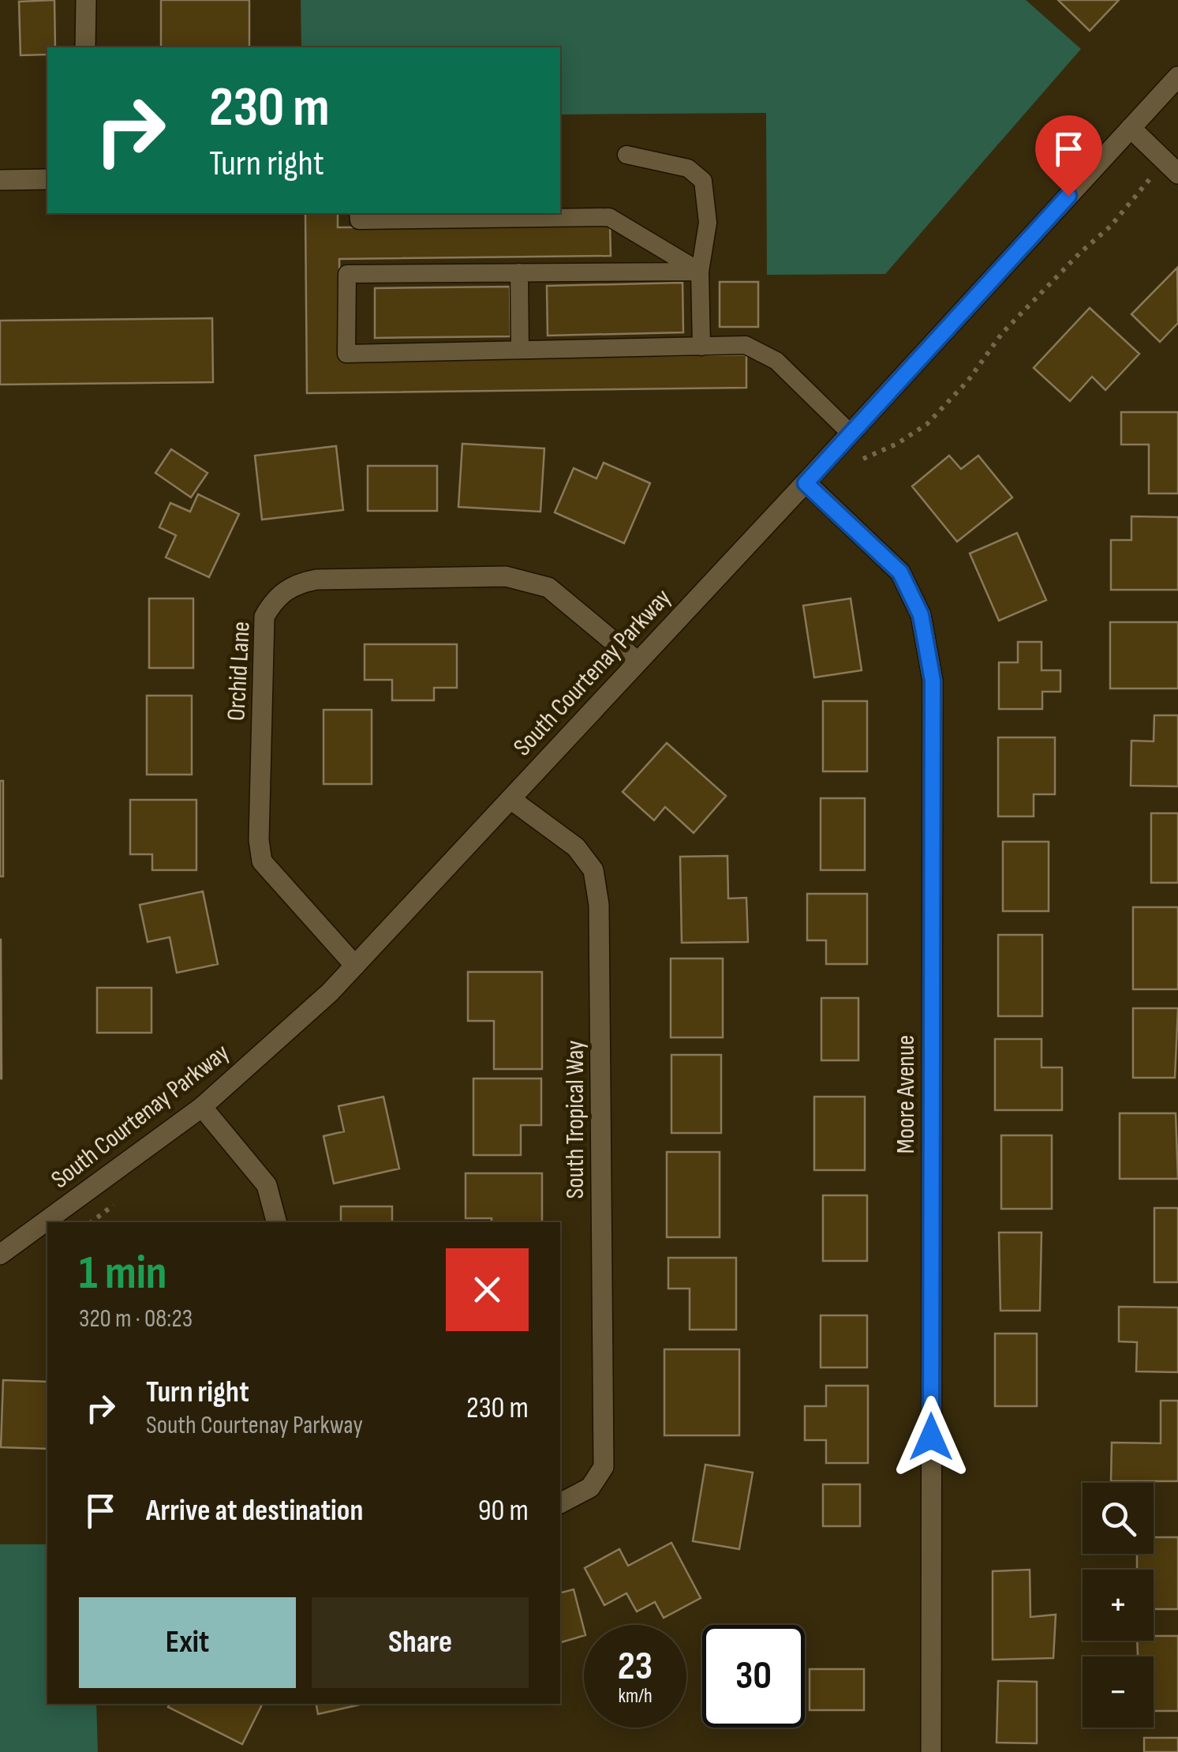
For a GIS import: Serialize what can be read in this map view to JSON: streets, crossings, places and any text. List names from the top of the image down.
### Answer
{
  "streets": {
    "street": [
      "Orchid Lane",
      "South Courtenay Parkway",
      "Moore Avenue",
      "South Tropical Way"
    ]
  },
  "crossings": [
    ["Orchid Lane", "South Courtenay Parkway"],
    ["South Courtenay Parkway", "Moore Avenue"],
    ["South Courtenay Parkway", "South Tropical Way"]
  ],
  "page": {
    "turn": ["230 m", "Turn right"],
    "heading": ["1 min", "320 m · 08:23"],
    "list": [
      {
        "name": "Turn right",
        "note": "South Courtenay Parkway",
        "value": "230 m"
      },
      {
        "name": "Arrive at destination",
        "value": "90 m"
      }
    ],
    "map_buttons": ["+", "−"],
    "buttons": ["Exit", "Share"],
    "speed": "23 km/h",
    "limit": "30"
  }
}
